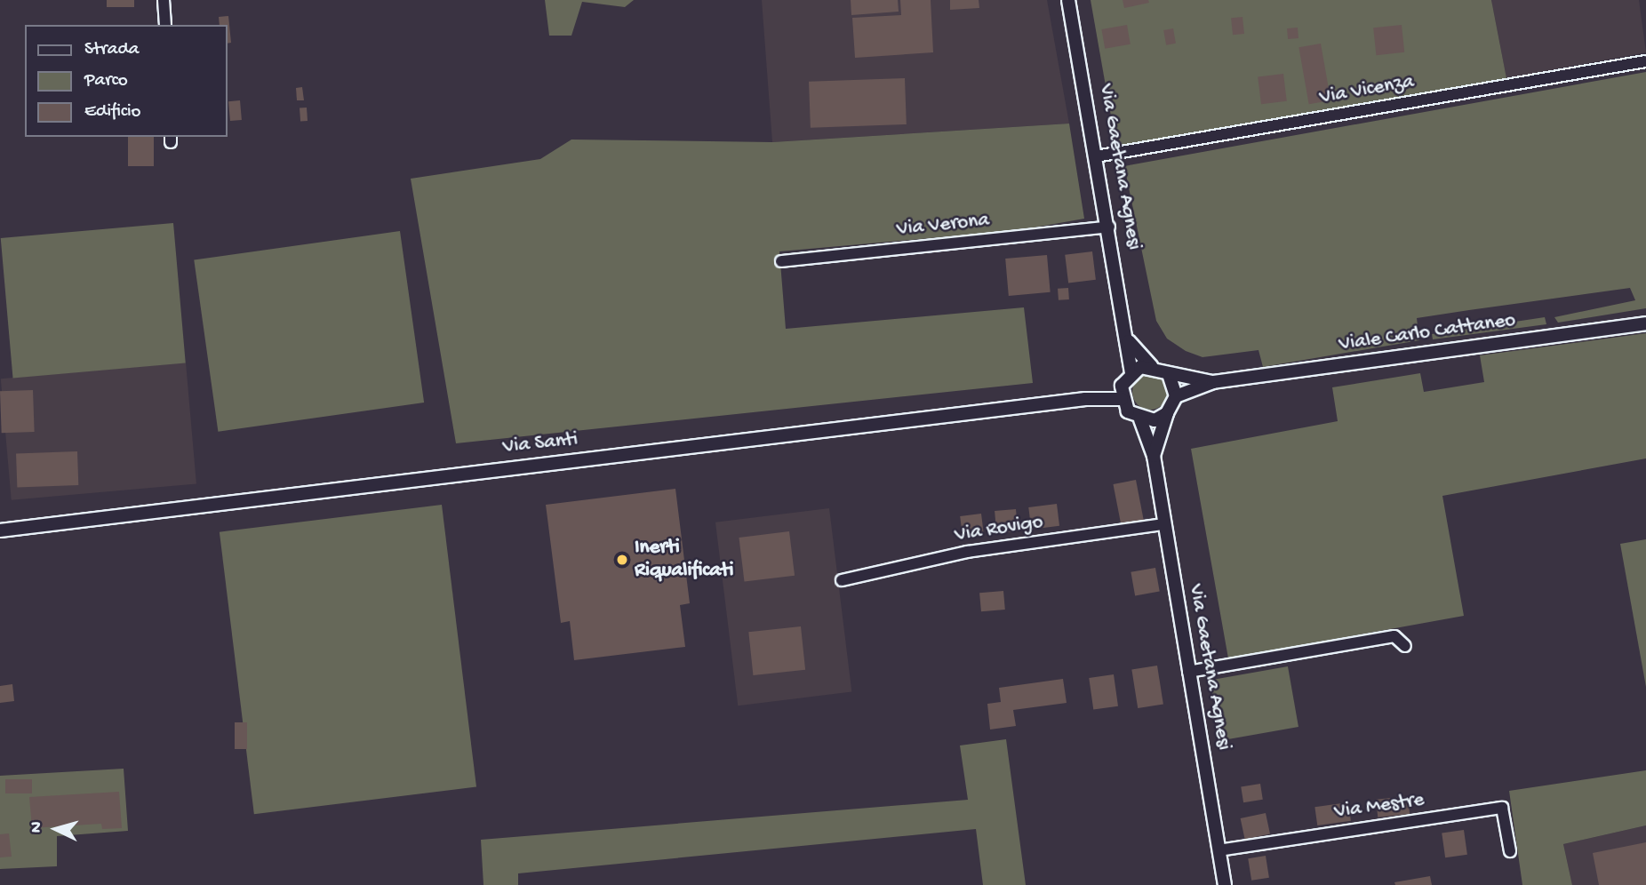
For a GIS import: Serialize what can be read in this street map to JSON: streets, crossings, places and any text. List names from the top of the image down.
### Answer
{
  "streets": {
    "street": [
      "Via Vicenza",
      "Via Gaetana Agnesi",
      "Via Verona",
      "Viale Carlo Cattaneo",
      "Via Santi",
      "Via Rovigo",
      "Via Mestre"
    ]
  },
  "crossings": [
    ["Via Vicenza", "Via Gaetana Agnesi"],
    ["Via Gaetana Agnesi", "Via Verona"],
    ["Via Gaetana Agnesi", "Viale Carlo Cattaneo"],
    ["Via Gaetana Agnesi", "Via Santi"],
    ["Via Gaetana Agnesi", "Via Rovigo"],
    ["Via Gaetana Agnesi", "Via Mestre"],
    ["Viale Carlo Cattaneo", "Via Santi"]
  ],
  "places": ["Inerti Riqualificati"],
  "legend": ["Strada", "Parco", "Edificio"],
  "north": "left"
}
